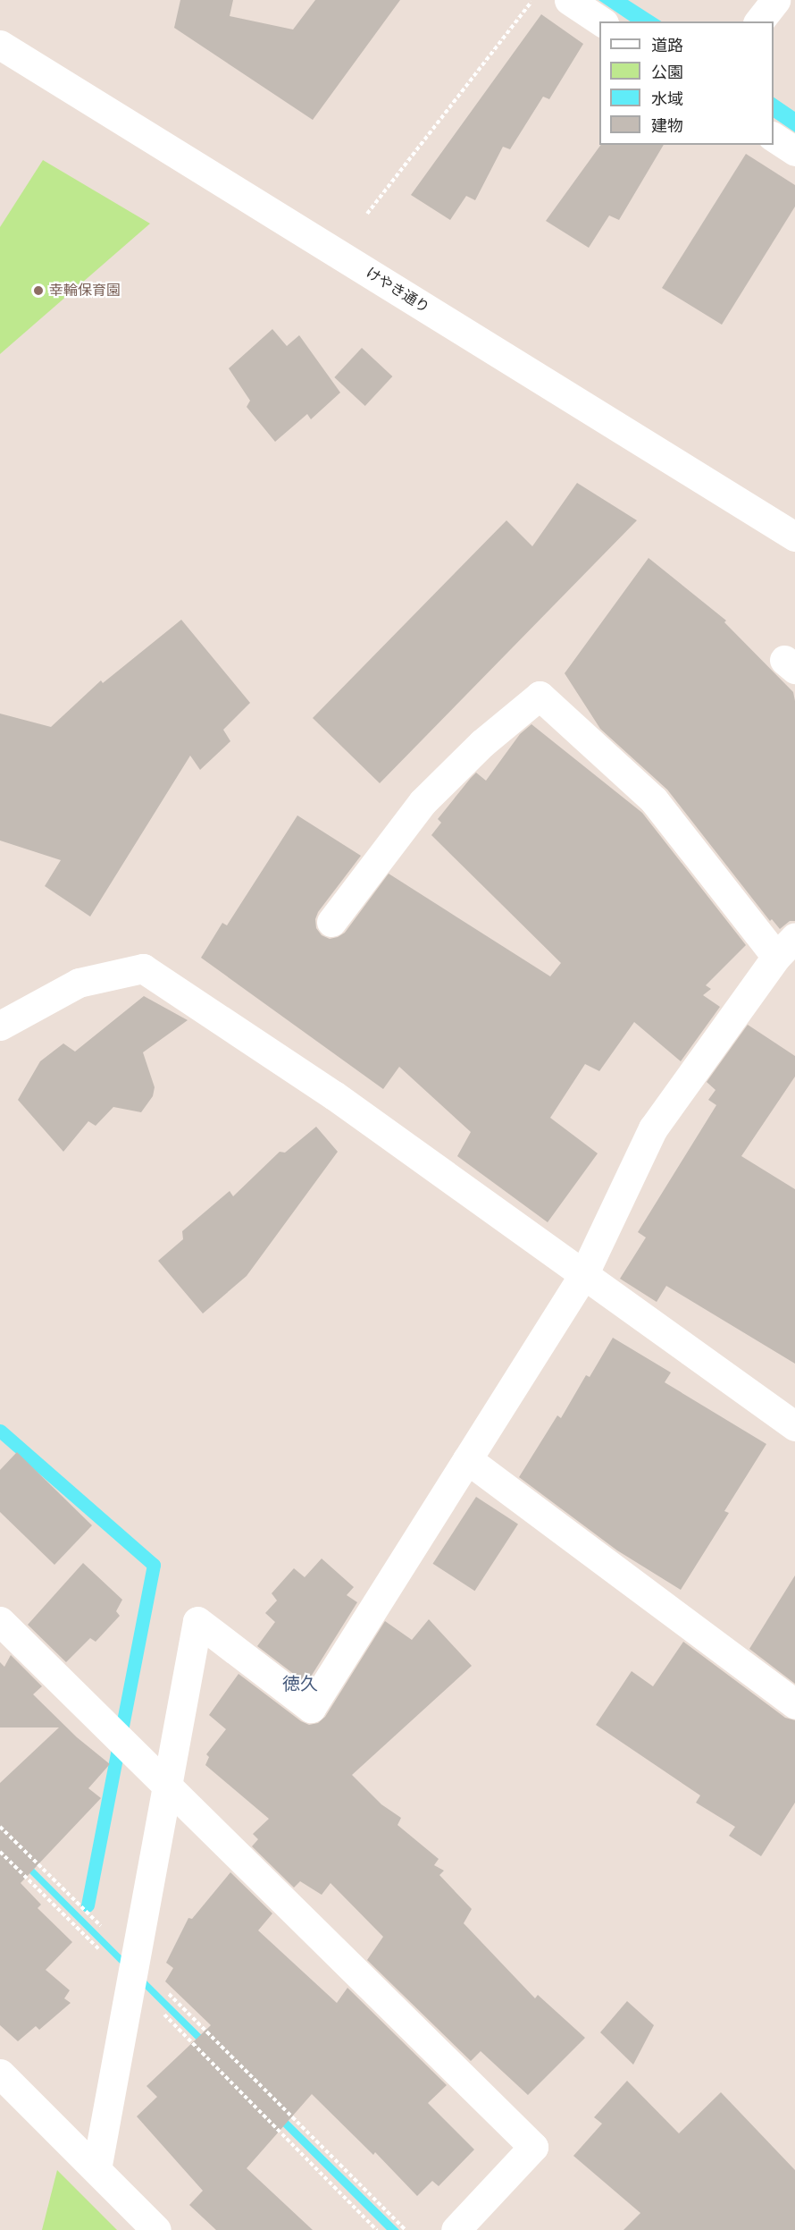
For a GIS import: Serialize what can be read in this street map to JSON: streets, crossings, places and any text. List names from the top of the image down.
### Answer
{
  "streets": {
    "street": ["けやき通り"]
  },
  "districts": ["徳久"],
  "places": ["幸輪保育園"],
  "legend": [
    "道路",
    "公園",
    "水域",
    "建物"
  ]
}
